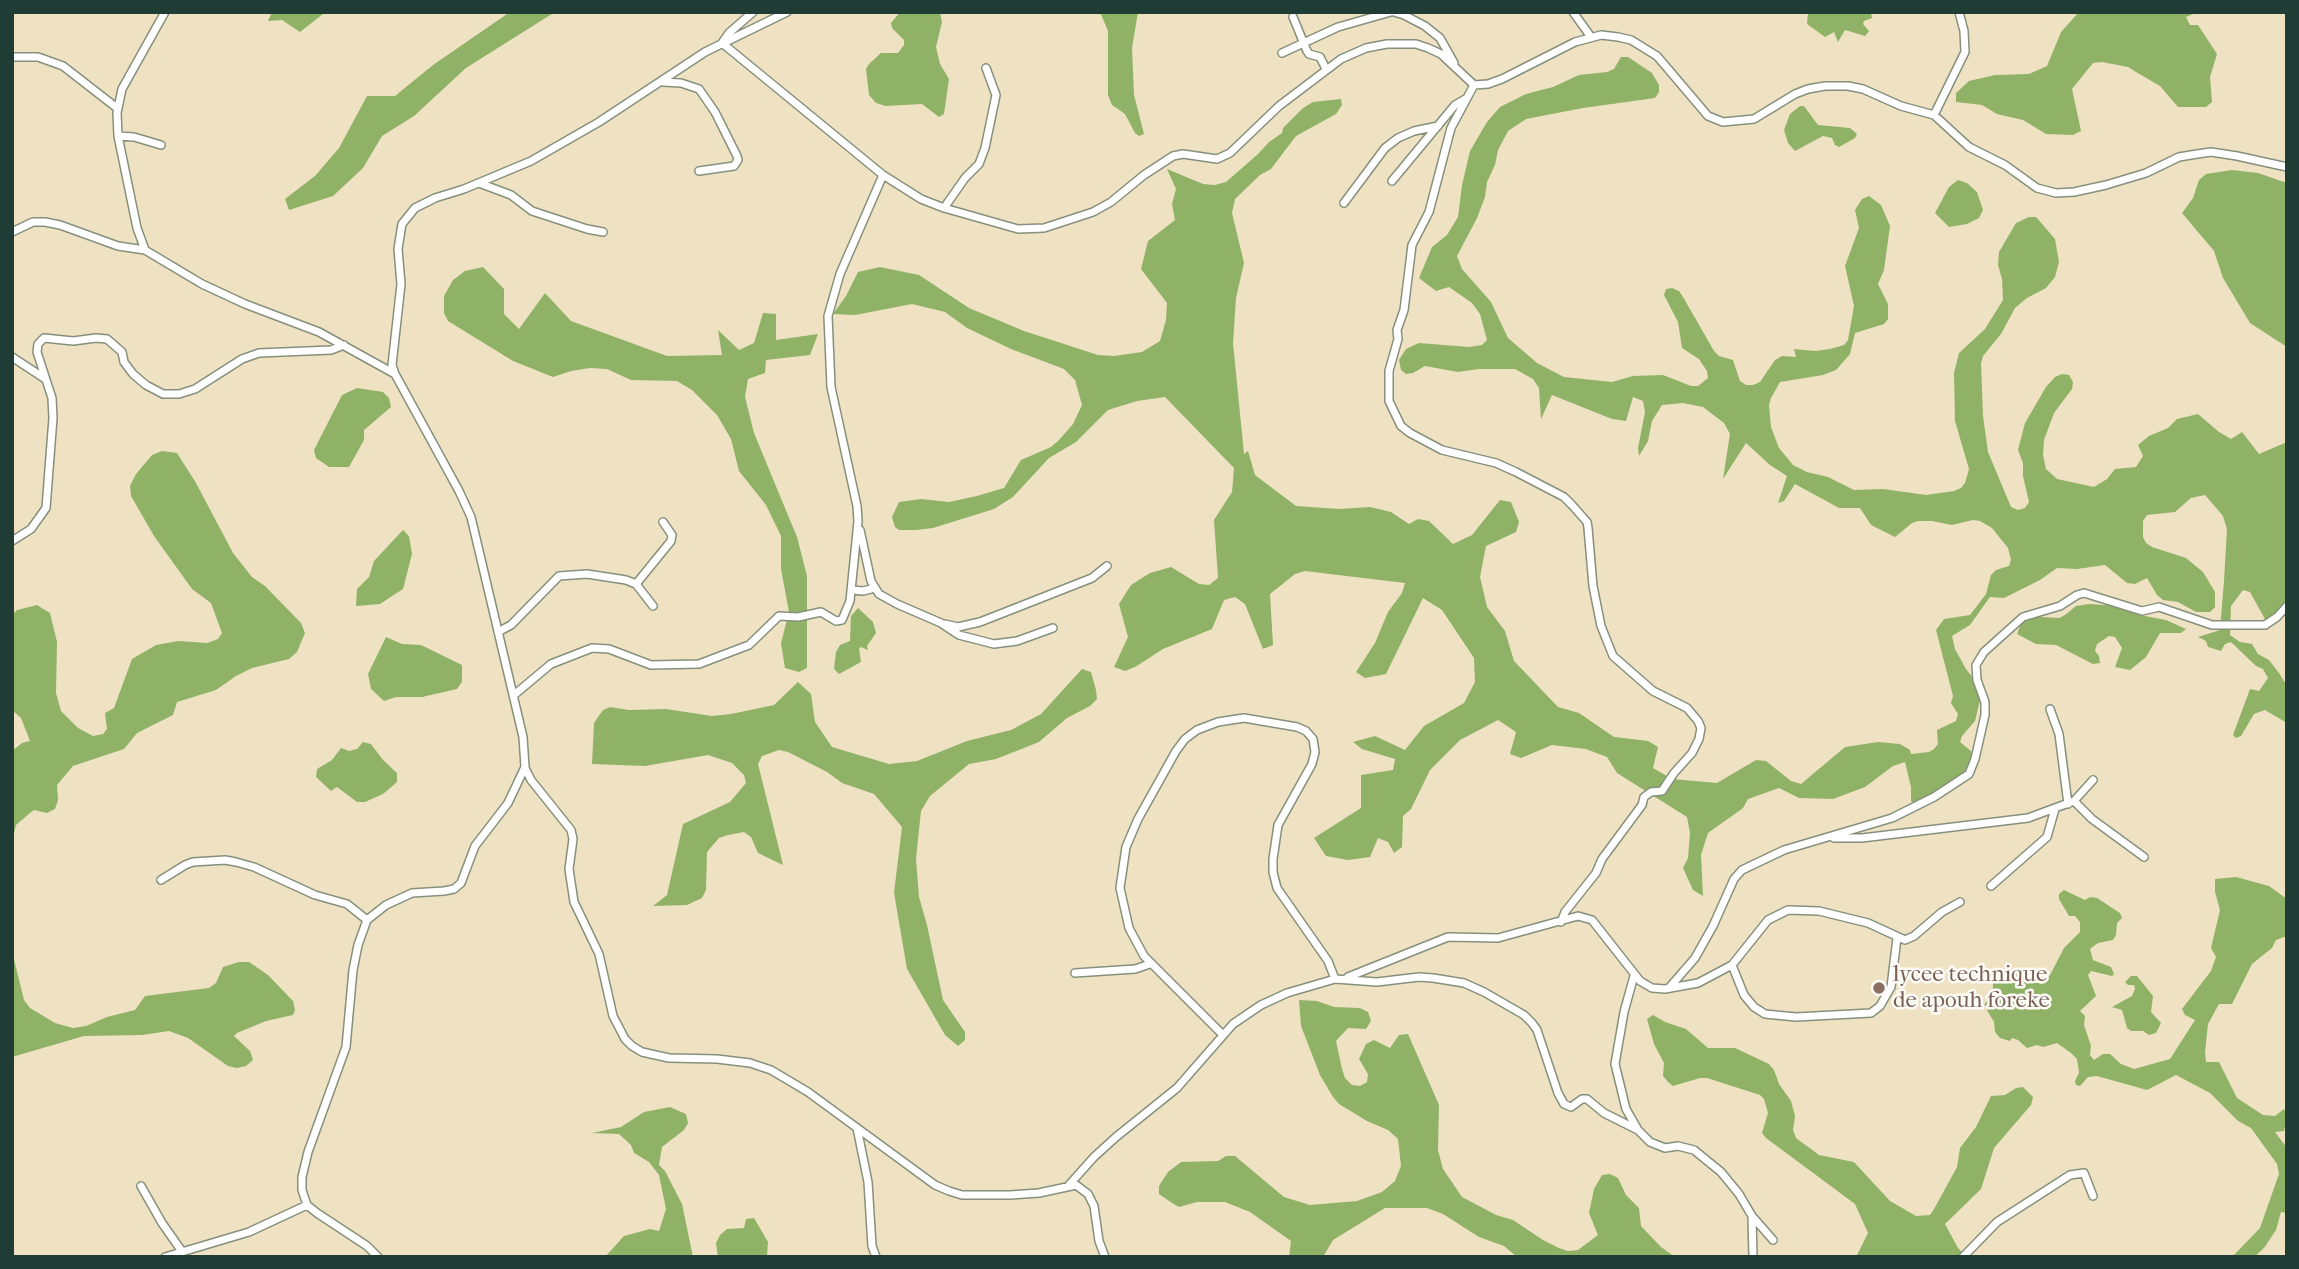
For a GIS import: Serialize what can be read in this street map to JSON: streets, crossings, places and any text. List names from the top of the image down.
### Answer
{
  "places": ["lycee technique de apouh foreke"]
}
